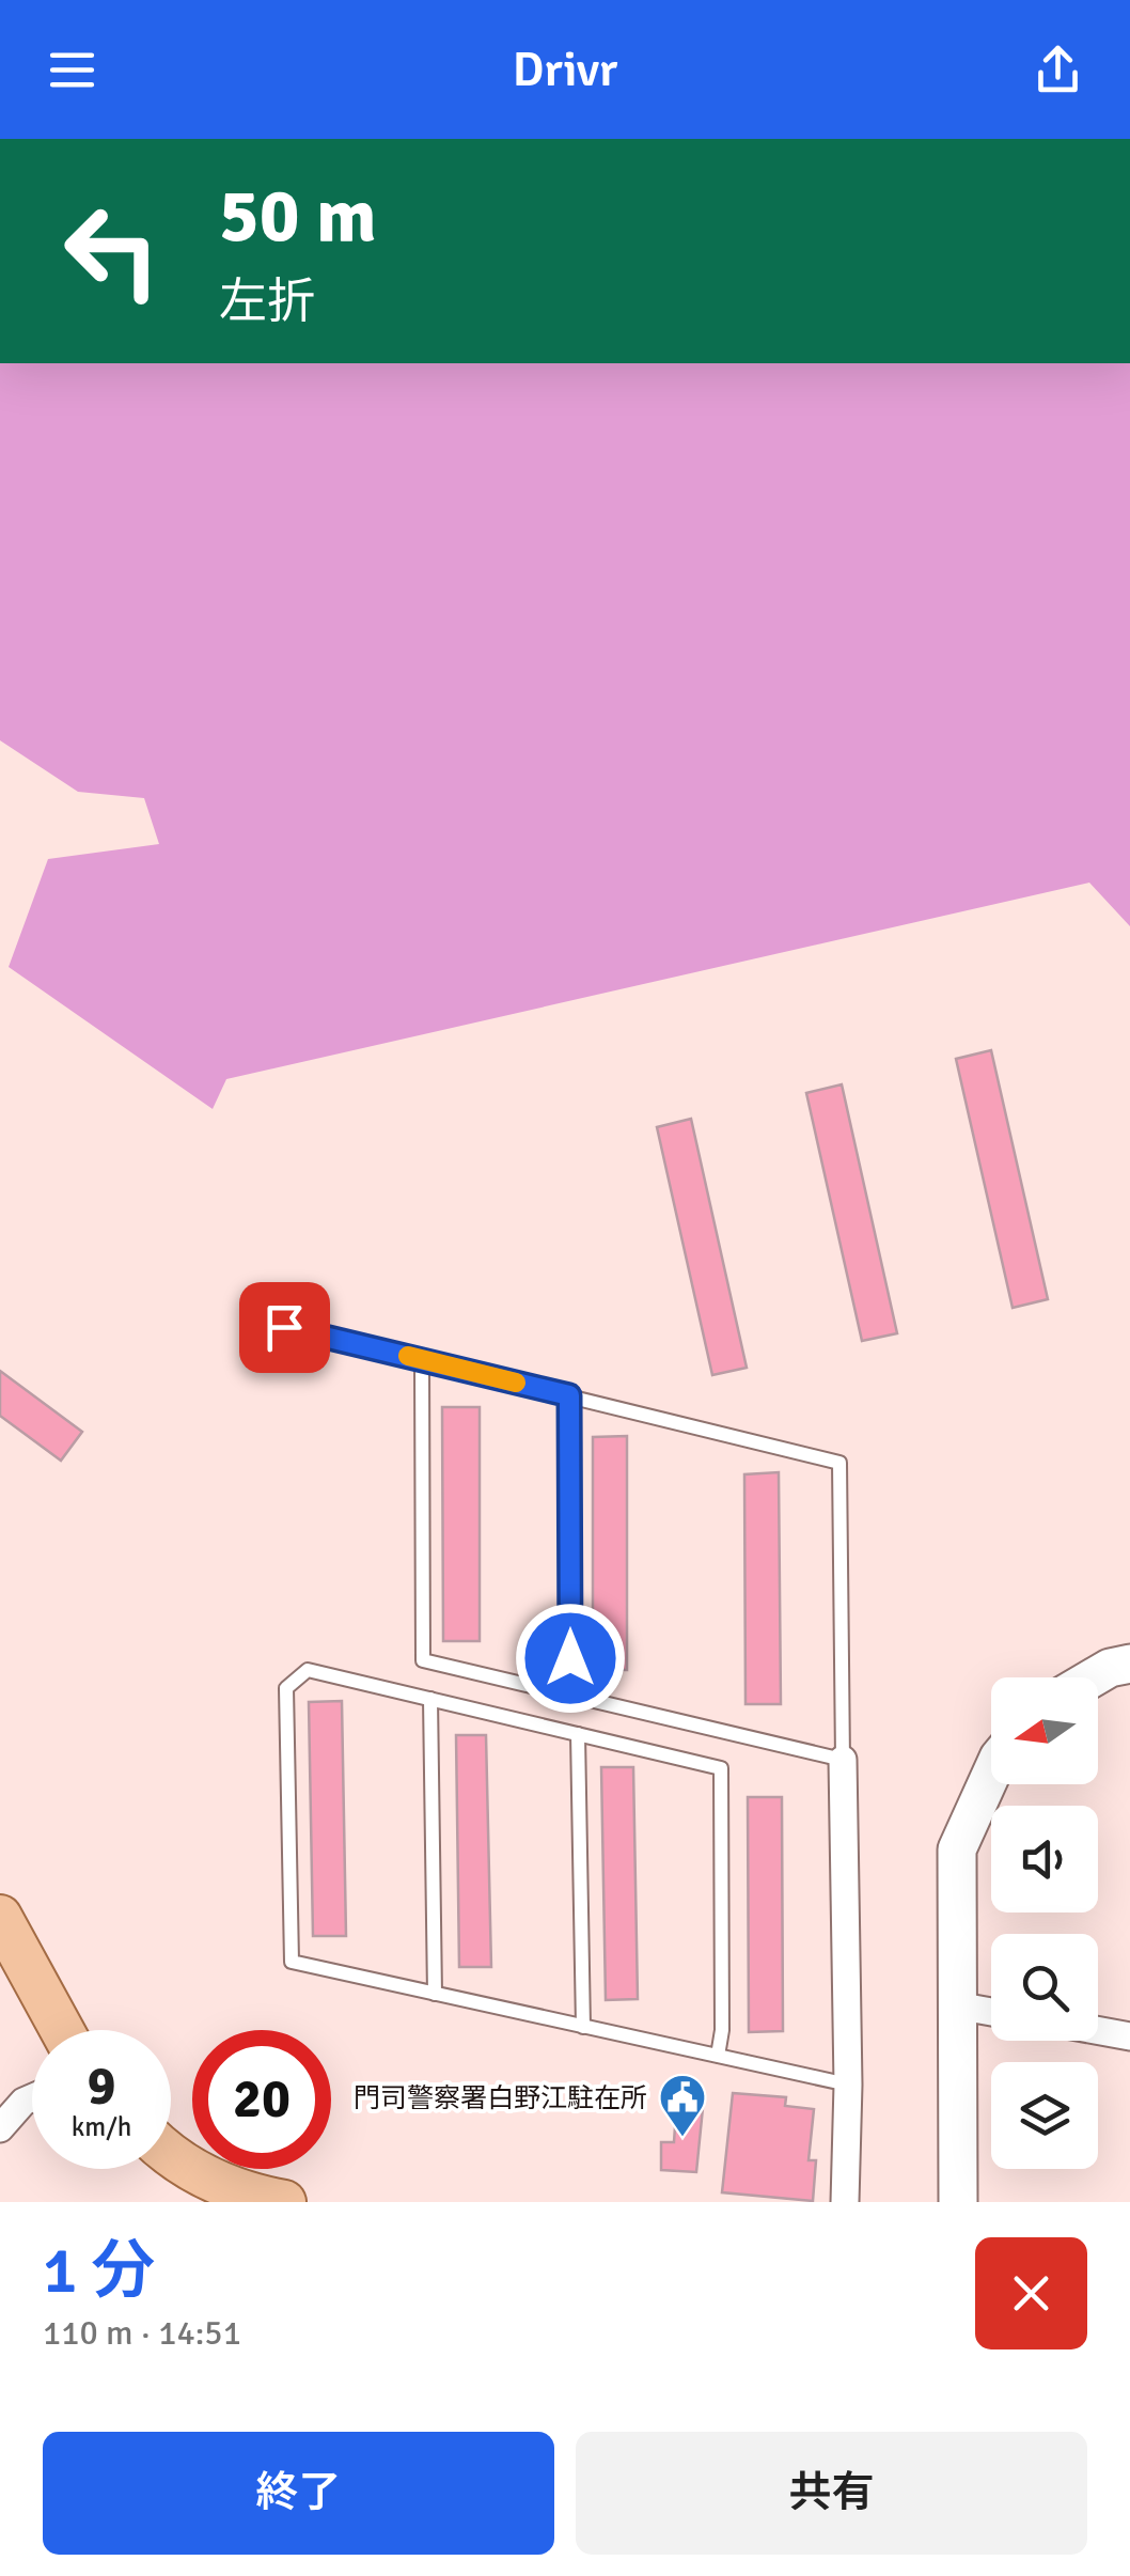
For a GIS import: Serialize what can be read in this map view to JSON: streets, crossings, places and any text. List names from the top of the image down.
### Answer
{
  "places": {
    "public building": ["門司警察署白野江駐在所"]
  },
  "north": "left",
  "page": {
    "header": "Drivr",
    "turn": ["50 m", "左折"],
    "speed": "9 km/h",
    "limit": "20",
    "heading": ["1 分", "110 m · 14:51"],
    "buttons": ["終了", "共有"]
  }
}
